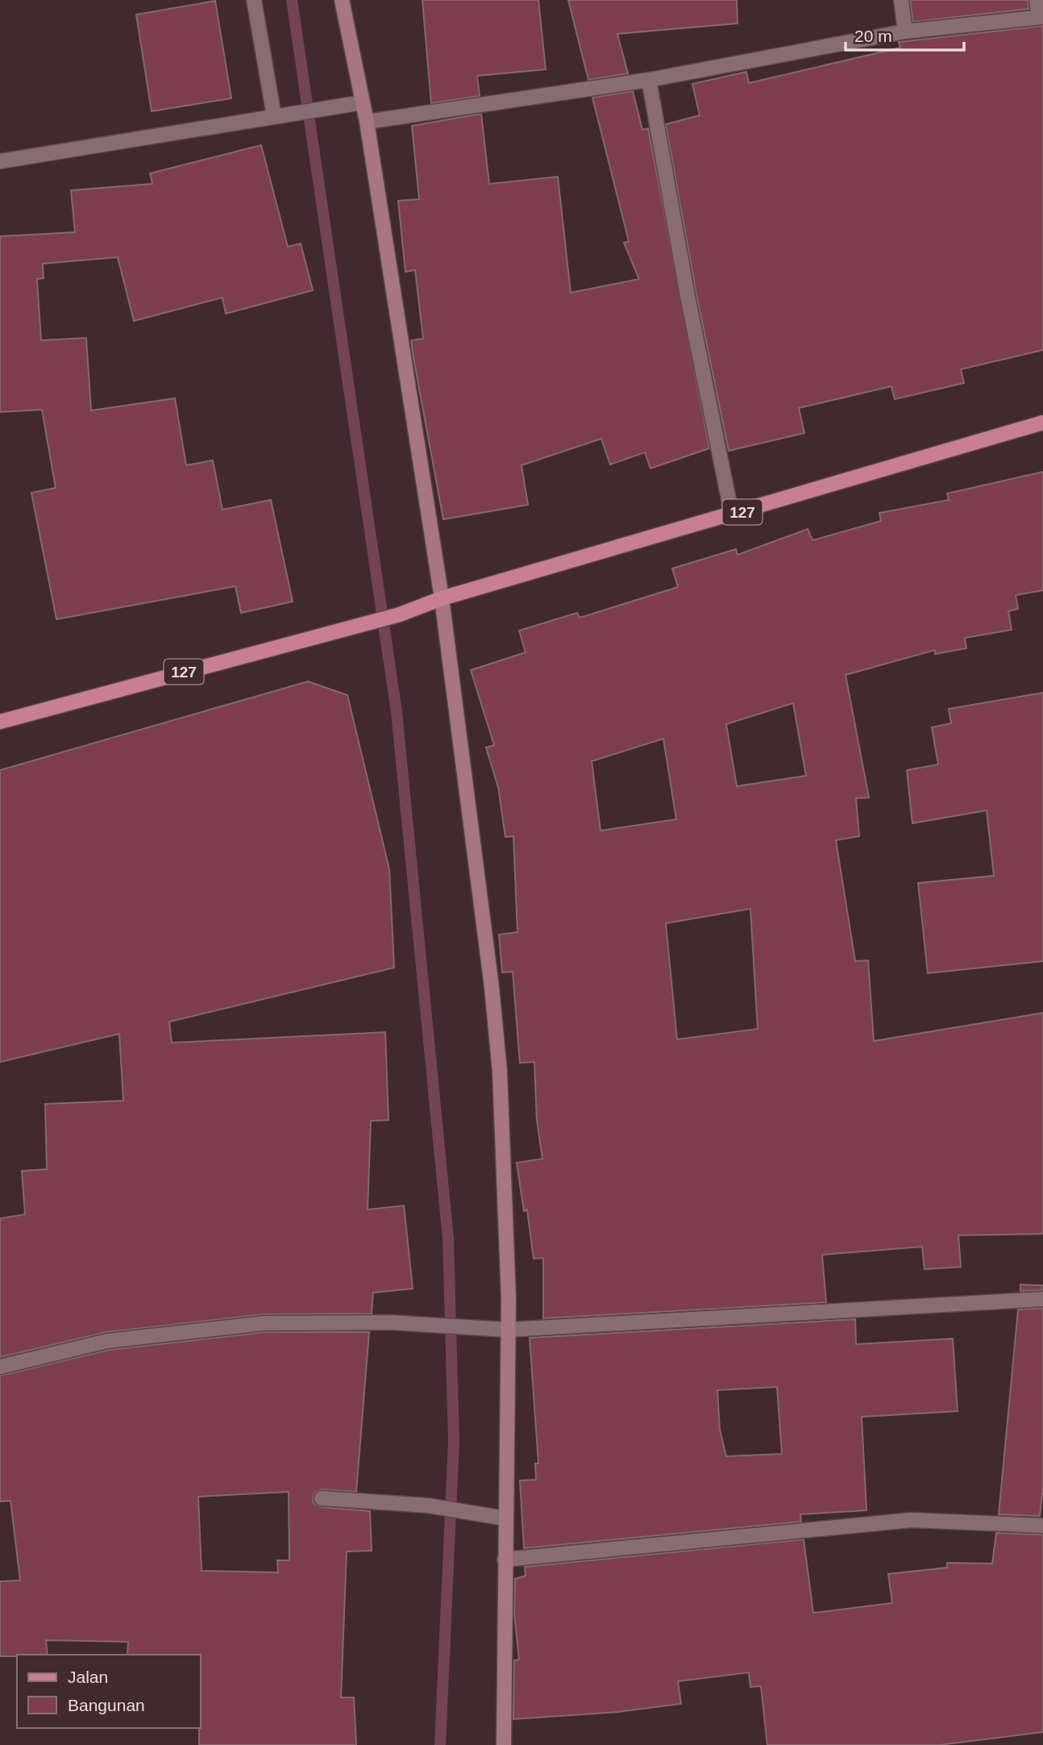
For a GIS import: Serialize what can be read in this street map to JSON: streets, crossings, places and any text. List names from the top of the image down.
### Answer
{
  "streets": {
    "main road": ["127"]
  },
  "legend": ["Jalan", "Bangunan"],
  "scale_bar": "20 m"
}
